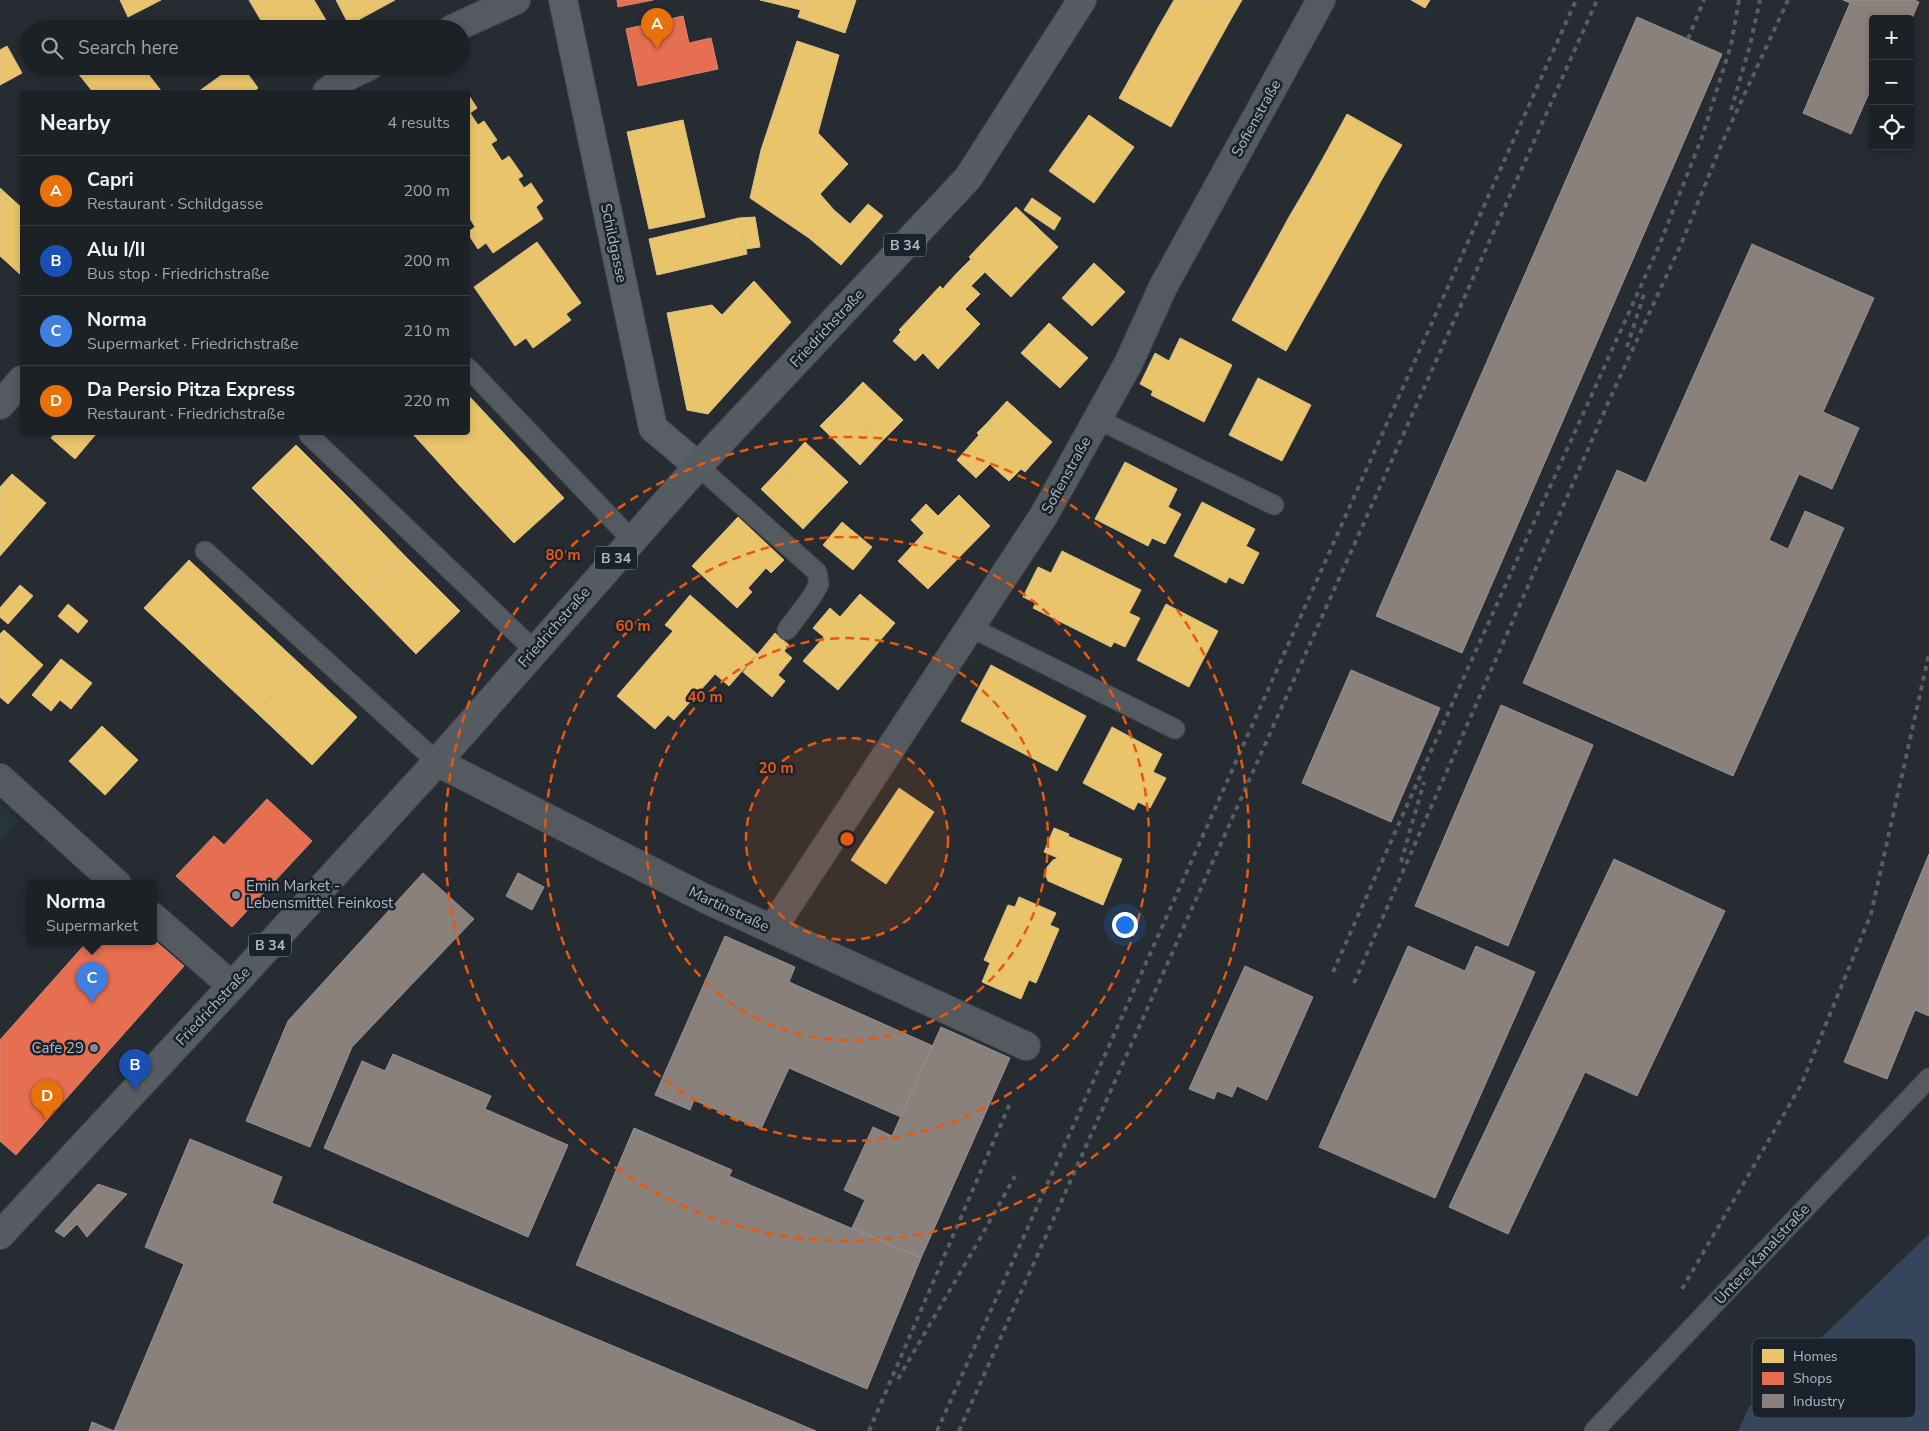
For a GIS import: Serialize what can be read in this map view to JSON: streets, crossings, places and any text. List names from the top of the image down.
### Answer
{
  "streets": {
    "main road": ["B 34", "Friedrichstraße"],
    "street": ["Sofienstraße", "Schildgasse", "Martinstraße"],
    "lane": ["Untere Kanalstraße"]
  },
  "crossings": [
    ["Sofienstraße", "Martinstraße"],
    ["Schildgasse", "Friedrichstraße"],
    ["Friedrichstraße", "Martinstraße"]
  ],
  "places": ["Emin Market - Lebensmittel Feinkost", "Cafe 29"],
  "legend": ["Homes", "Shops", "Industry"],
  "page": {
    "pins": [
      "A",
      "C",
      "B",
      "D"
    ],
    "map_buttons": ["+", "−"],
    "search": "Search here",
    "heading": ["Nearby", "4 results"],
    "list": [
      {
        "mark": "A",
        "name": "Capri",
        "note": "Restaurant · Schildgasse",
        "value": "200 m"
      },
      {
        "mark": "B",
        "name": "Alu I/II",
        "note": "Bus stop · Friedrichstraße",
        "value": "200 m"
      },
      {
        "mark": "C",
        "name": "Norma",
        "note": "Supermarket · Friedrichstraße",
        "value": "210 m"
      },
      {
        "mark": "D",
        "name": "Da Persio Pitza Express",
        "note": "Restaurant · Friedrichstraße",
        "value": "220 m"
      }
    ],
    "popup": ["Norma", "Supermarket"]
  },
  "rings": [
    "80 m",
    "60 m",
    "40 m",
    "20 m"
  ]
}
